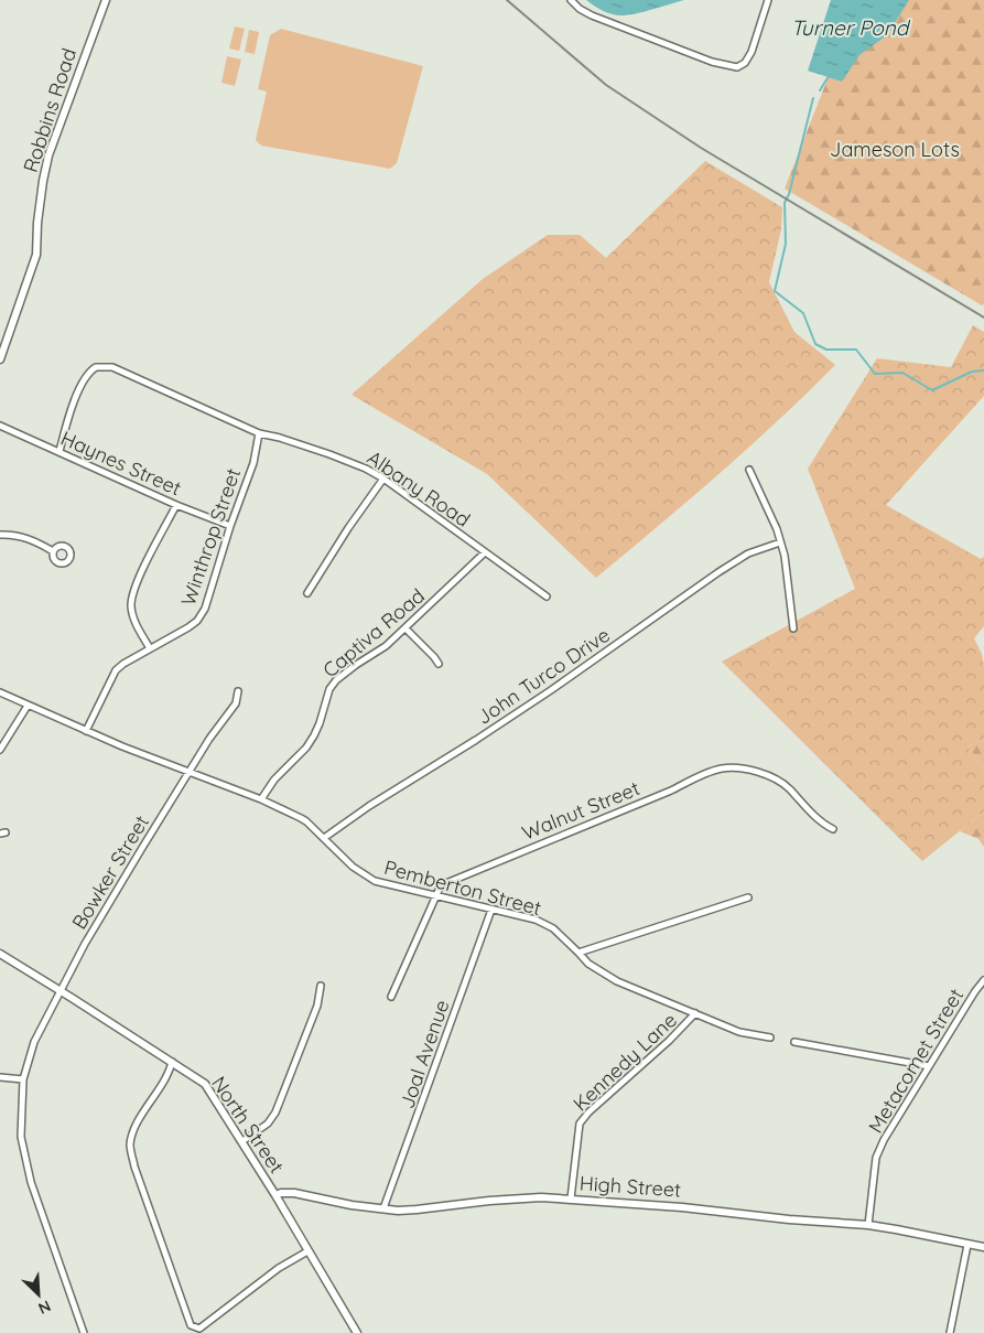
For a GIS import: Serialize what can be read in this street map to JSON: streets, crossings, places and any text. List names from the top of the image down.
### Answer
{
  "streets": {
    "street": [
      "Robbins Road",
      "Haynes Street",
      "Albany Road",
      "Winthrop Street",
      "Captiva Road",
      "John Turco Drive",
      "Walnut Street",
      "Bowker Street",
      "Pemberton Street",
      "Joal Avenue",
      "Metacomet Street",
      "Kennedy Lane",
      "North Street",
      "High Street"
    ]
  },
  "crossings": [
    ["Haynes Street", "Albany Road"],
    ["Haynes Street", "Winthrop Street"],
    ["Albany Road", "Winthrop Street"],
    ["Albany Road", "Captiva Road"],
    ["Winthrop Street", "Pemberton Street"],
    ["Captiva Road", "Pemberton Street"],
    ["John Turco Drive", "Pemberton Street"],
    ["Walnut Street", "Pemberton Street"],
    ["Bowker Street", "Pemberton Street"],
    ["Bowker Street", "North Street"],
    ["Pemberton Street", "Joal Avenue"],
    ["Pemberton Street", "Kennedy Lane"],
    ["Joal Avenue", "High Street"],
    ["Metacomet Street", "High Street"],
    ["Kennedy Lane", "High Street"],
    ["North Street", "High Street"]
  ],
  "water": ["Turner Pond"],
  "parks": ["Jameson Lots"],
  "north": "bottom right"
}
